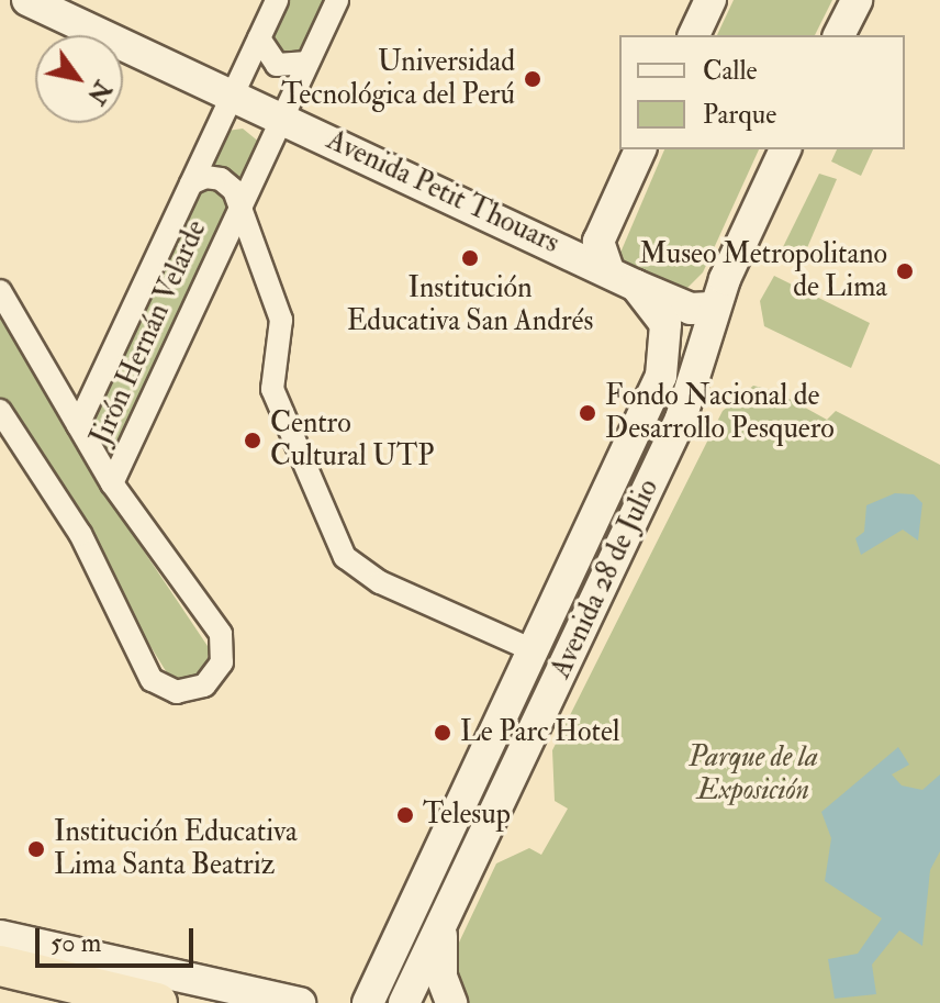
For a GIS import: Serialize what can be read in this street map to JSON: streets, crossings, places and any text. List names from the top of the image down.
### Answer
{
  "streets": {
    "main road": ["Avenida Petit Thouars", "Avenida 28 de Julio"],
    "street": ["Jirón Hernán Velarde"]
  },
  "crossings": [
    ["Avenida Petit Thouars", "Jirón Hernán Velarde"],
    ["Avenida Petit Thouars", "Avenida 28 de Julio"],
    ["Jirón Hernán Velarde", "Avenida 28 de Julio"]
  ],
  "parks": ["Parque de la Exposición"],
  "places": [
    "Universidad Tecnológica del Perú",
    "Institución Educativa San Andrés",
    "Museo Metropolitano de Lima",
    "Fondo Nacional de Desarrollo Pesquero",
    "Centro Cultural UTP",
    "Le Parc Hotel",
    "Telesup",
    "Institución Educativa Lima Santa Beatriz"
  ],
  "legend": ["Calle", "Parque"],
  "scale_bar": "50 m",
  "north": "bottom right"
}
